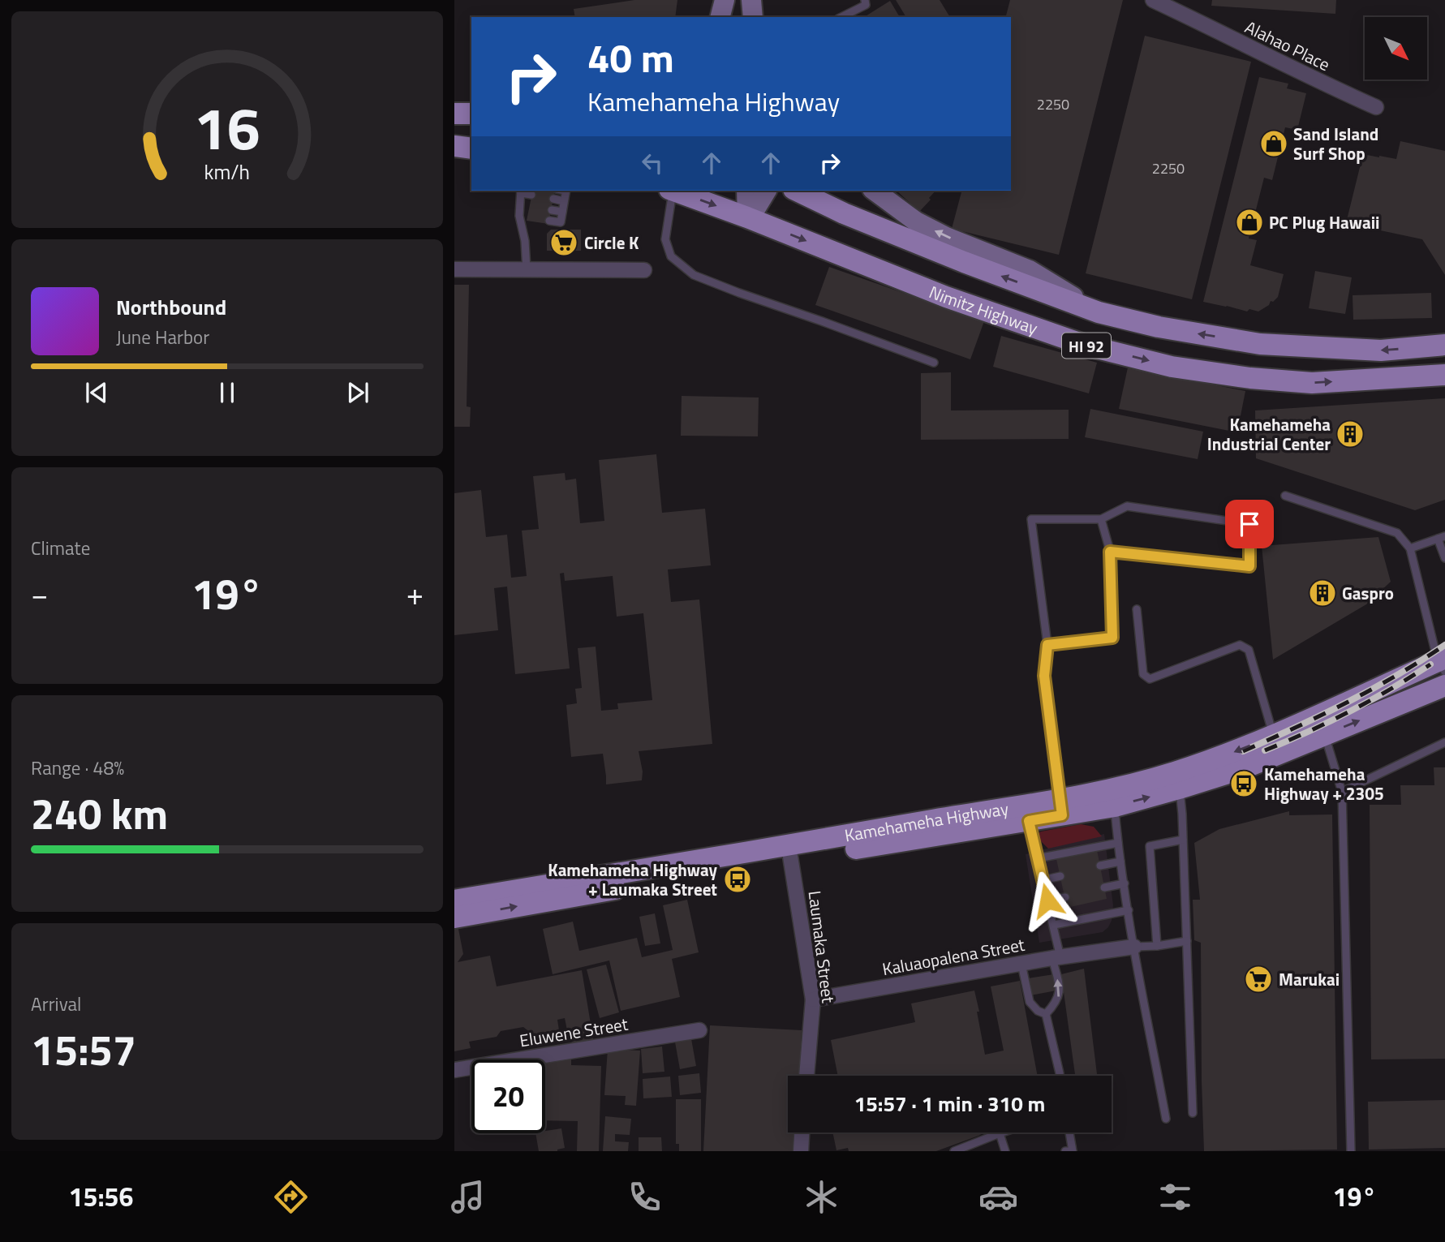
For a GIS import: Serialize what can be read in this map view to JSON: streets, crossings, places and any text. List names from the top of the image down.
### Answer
{
  "streets": {
    "main road": ["Nimitz Highway", "HI 92", "Kamehameha Highway"],
    "street": [
      "Alahao Place",
      "Laumaka Street",
      "Kaluaopalena Street",
      "Eluwene Street"
    ]
  },
  "crossings": [
    ["Kamehameha Highway", "Laumaka Street"],
    ["Laumaka Street", "Kaluaopalena Street"]
  ],
  "places": {
    "shop": ["Sand Island Surf Shop", "PC Plug Hawaii"],
    "supermarket": ["Circle K", "Marukai"],
    "building": ["Kamehameha Industrial Center", "Gaspro"],
    "bus stop": ["Kamehameha Highway + 2305", "Kamehameha Highway + Laumaka Street"]
  },
  "house_numbers": ["2250", "2250"],
  "north": "bottom right",
  "page": {
    "turn": ["40 m", "Kamehameha Highway"],
    "song": ["Northbound", "June Harbor"],
    "tile": [
      "Climate",
      ["Range · 48%", "240 km"],
      ["Arrival", "15:57"]
    ],
    "heat": ["−", "19°", "+"],
    "limit": "20",
    "trip": "15:57 · 1 min · 310 m",
    "tabs": ["15:56", "19°"],
    "gauge": ["16", "km/h"]
  }
}
